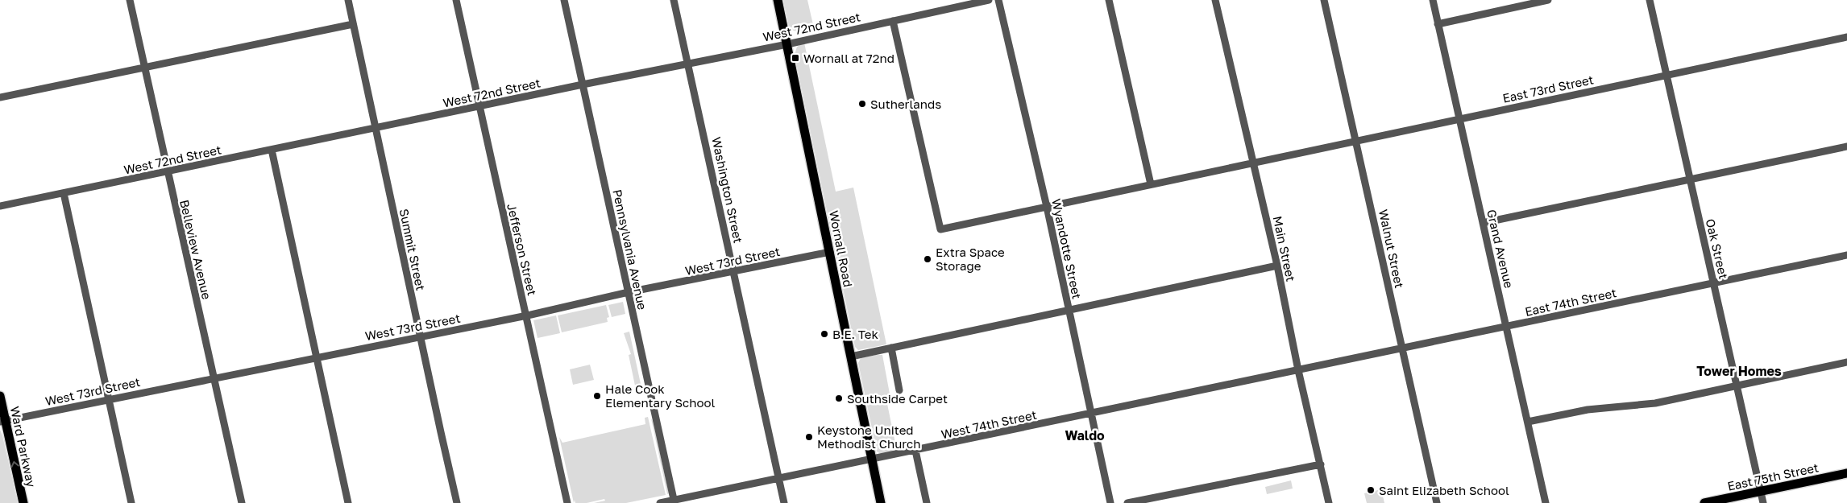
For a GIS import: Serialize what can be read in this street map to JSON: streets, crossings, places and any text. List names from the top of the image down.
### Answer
{
  "streets": {
    "main road": ["Wornall Road", "Ward Parkway", "East 75th Street"],
    "street": [
      "West 72nd Street",
      "East 73rd Street",
      "Washington Street",
      "Wyandotte Street",
      "Main Street",
      "Walnut Street",
      "Grand Avenue",
      "Oak Street",
      "Belleview Avenue",
      "Summit Street",
      "Jefferson Street",
      "Pennsylvania Avenue",
      "West 73rd Street",
      "East 74th Street",
      "West 74th Street"
    ]
  },
  "crossings": [
    ["West 72nd Street", "Washington Street"],
    ["West 72nd Street", "Wornall Road"],
    ["West 72nd Street", "Belleview Avenue"],
    ["West 72nd Street", "Summit Street"],
    ["West 72nd Street", "Jefferson Street"],
    ["West 72nd Street", "Pennsylvania Avenue"],
    ["East 73rd Street", "Main Street"],
    ["East 73rd Street", "Walnut Street"],
    ["East 73rd Street", "Grand Avenue"],
    ["East 73rd Street", "Oak Street"],
    ["Washington Street", "West 73rd Street"],
    ["Washington Street", "West 74th Street"],
    ["Wornall Road", "West 73rd Street"],
    ["Wornall Road", "West 74th Street"],
    ["Wyandotte Street", "West 74th Street"],
    ["Main Street", "East 74th Street"],
    ["Main Street", "West 74th Street"],
    ["Walnut Street", "East 74th Street"],
    ["Grand Avenue", "East 74th Street"],
    ["Oak Street", "East 74th Street"],
    ["Oak Street", "East 75th Street"],
    ["Belleview Avenue", "West 73rd Street"],
    ["Summit Street", "West 73rd Street"],
    ["Jefferson Street", "West 73rd Street"],
    ["Pennsylvania Avenue", "West 73rd Street"],
    ["Pennsylvania Avenue", "West 74th Street"],
    ["West 73rd Street", "Ward Parkway"],
    ["East 74th Street", "West 74th Street"]
  ],
  "one_way": ["Ward Parkway"],
  "districts": ["Tower Homes", "Waldo"],
  "places": {
    "transit": ["Wornall at 72nd"],
    "other": [
      "Sutherlands",
      "Extra Space Storage",
      "B.E. Tek",
      "Hale Cook Elementary School",
      "Southside Carpet",
      "Keystone United Methodist Church",
      "Saint Elizabeth School"
    ]
  }
}
